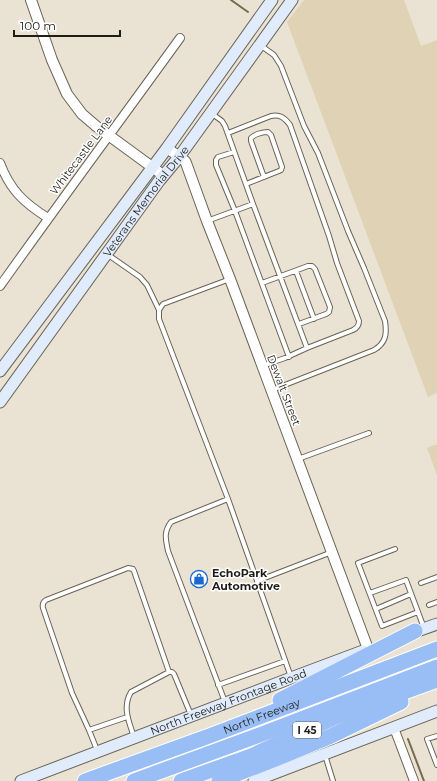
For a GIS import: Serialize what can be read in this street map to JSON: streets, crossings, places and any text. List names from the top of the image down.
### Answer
{
  "streets": {
    "highway": ["North Freeway", "I 45"],
    "main road": ["Veterans Memorial Drive", "North Freeway Frontage Road"],
    "street": ["Whitecastle Lane", "Dewalt Street"]
  },
  "crossings": [
    ["Veterans Memorial Drive", "Dewalt Street"],
    ["Dewalt Street", "North Freeway Frontage Road"],
    ["North Freeway", "I 45"]
  ],
  "places": {
    "shop": ["EchoPark Automotive"]
  },
  "scale_bar": "100 m"
}
